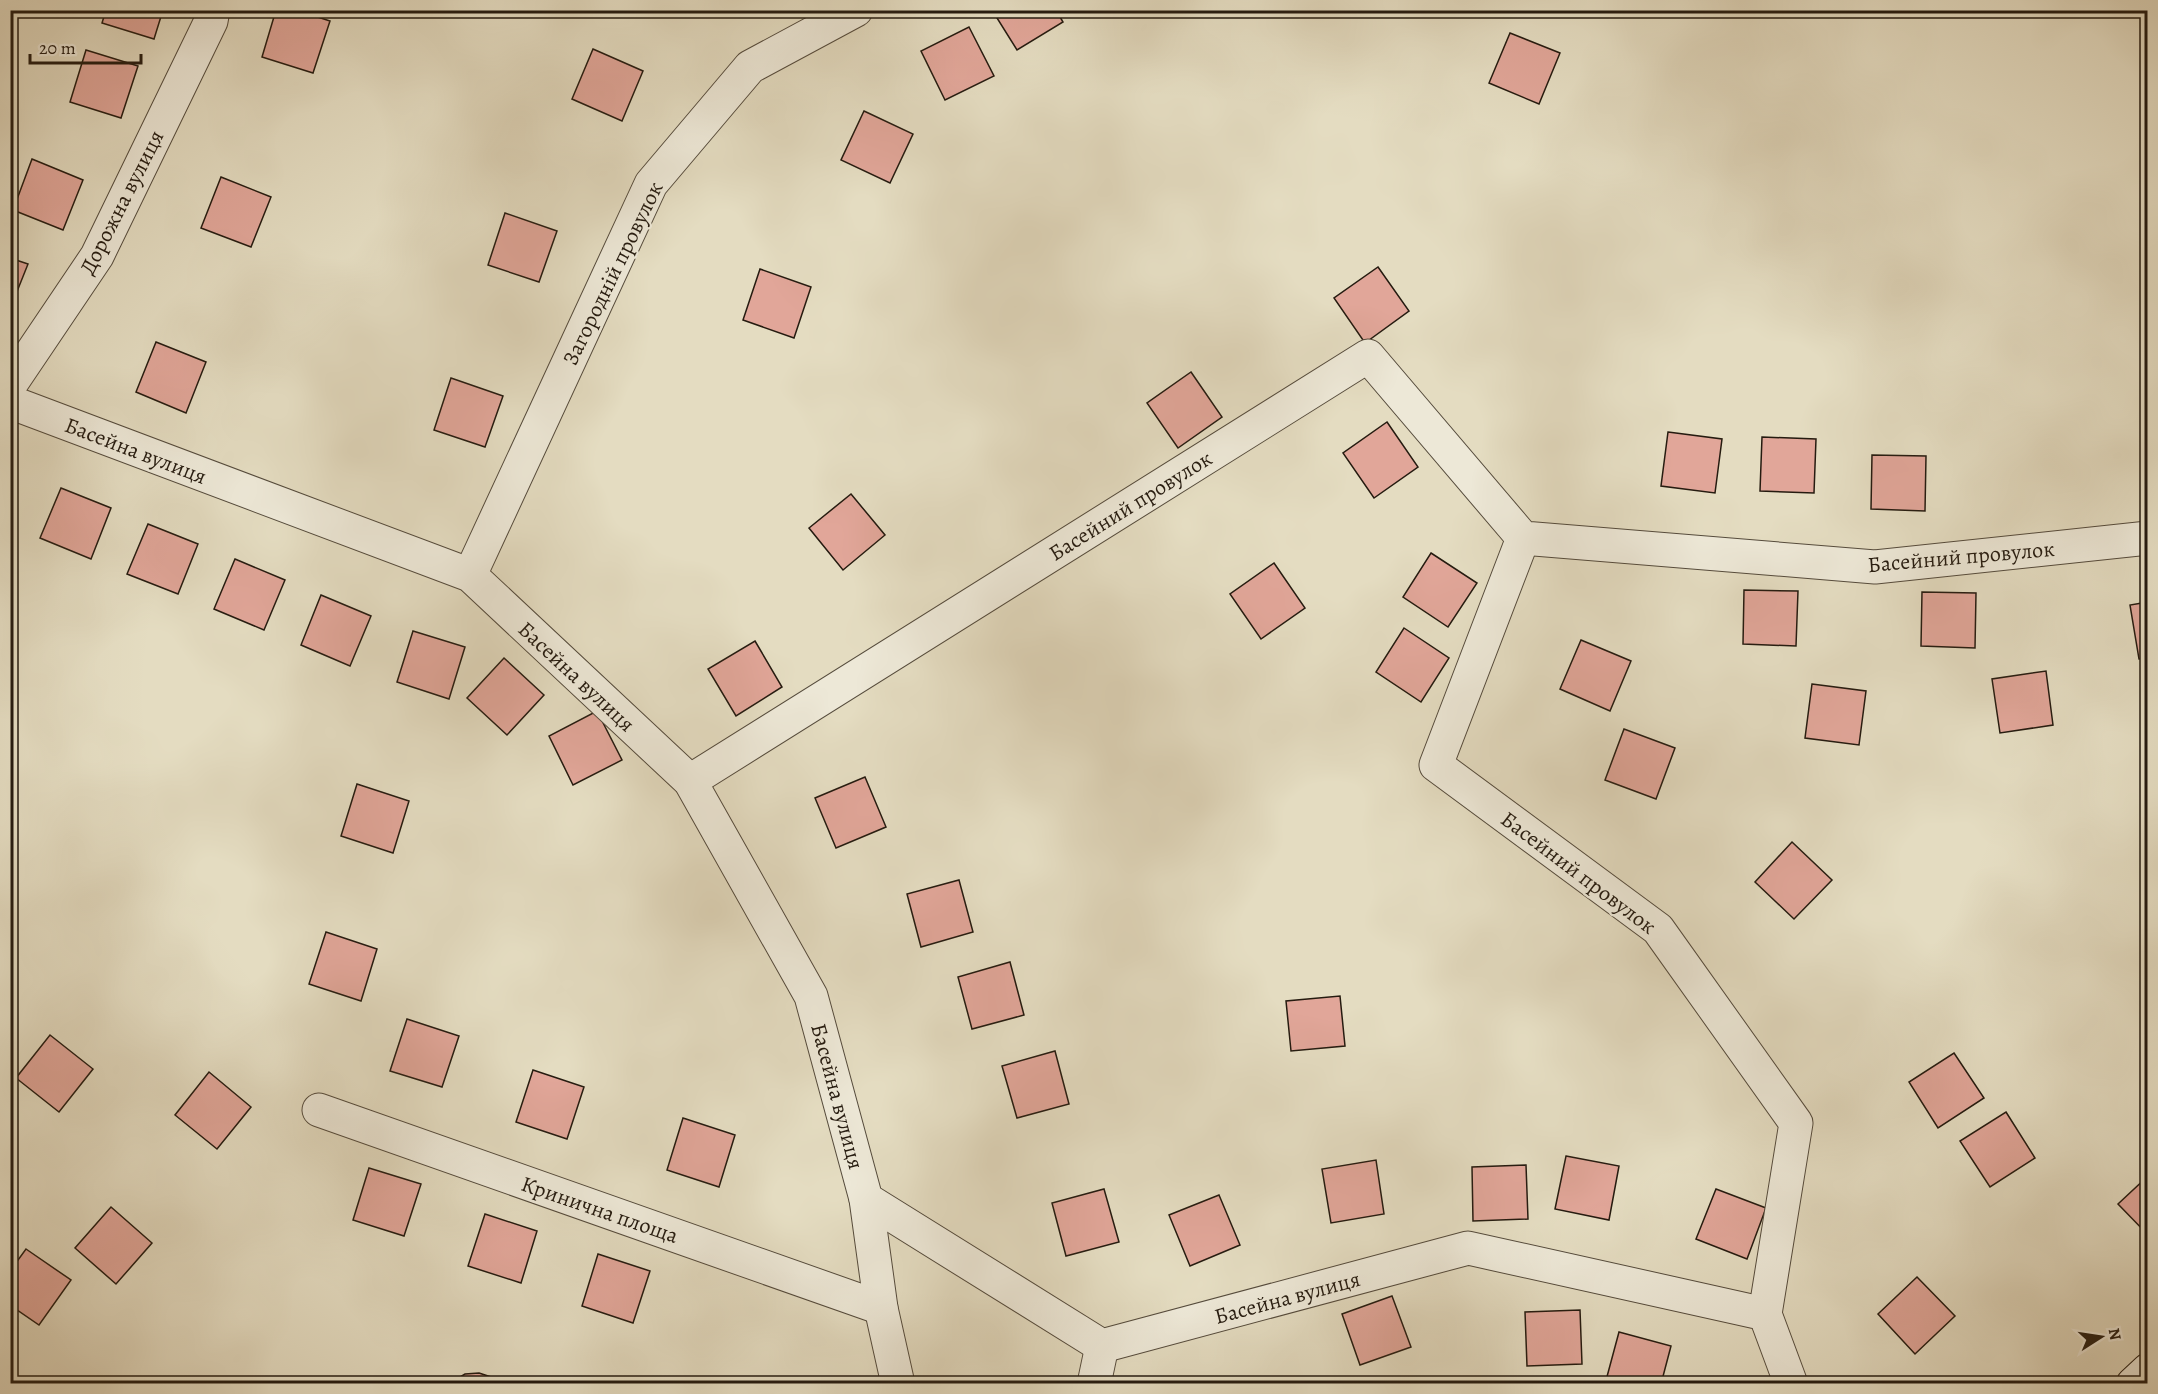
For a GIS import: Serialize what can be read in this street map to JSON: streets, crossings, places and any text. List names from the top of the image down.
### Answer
{
  "streets": {
    "street": [
      "Дорожна вулиця",
      "Загородній провулок",
      "Басейна вулиця",
      "Басейний провулок",
      "Кринична площа"
    ]
  },
  "crossings": [
    ["Загородній провулок", "Басейна вулиця"],
    ["Басейна вулиця", "Басейний провулок"]
  ],
  "scale_bar": "20 m",
  "north": "right"
}
